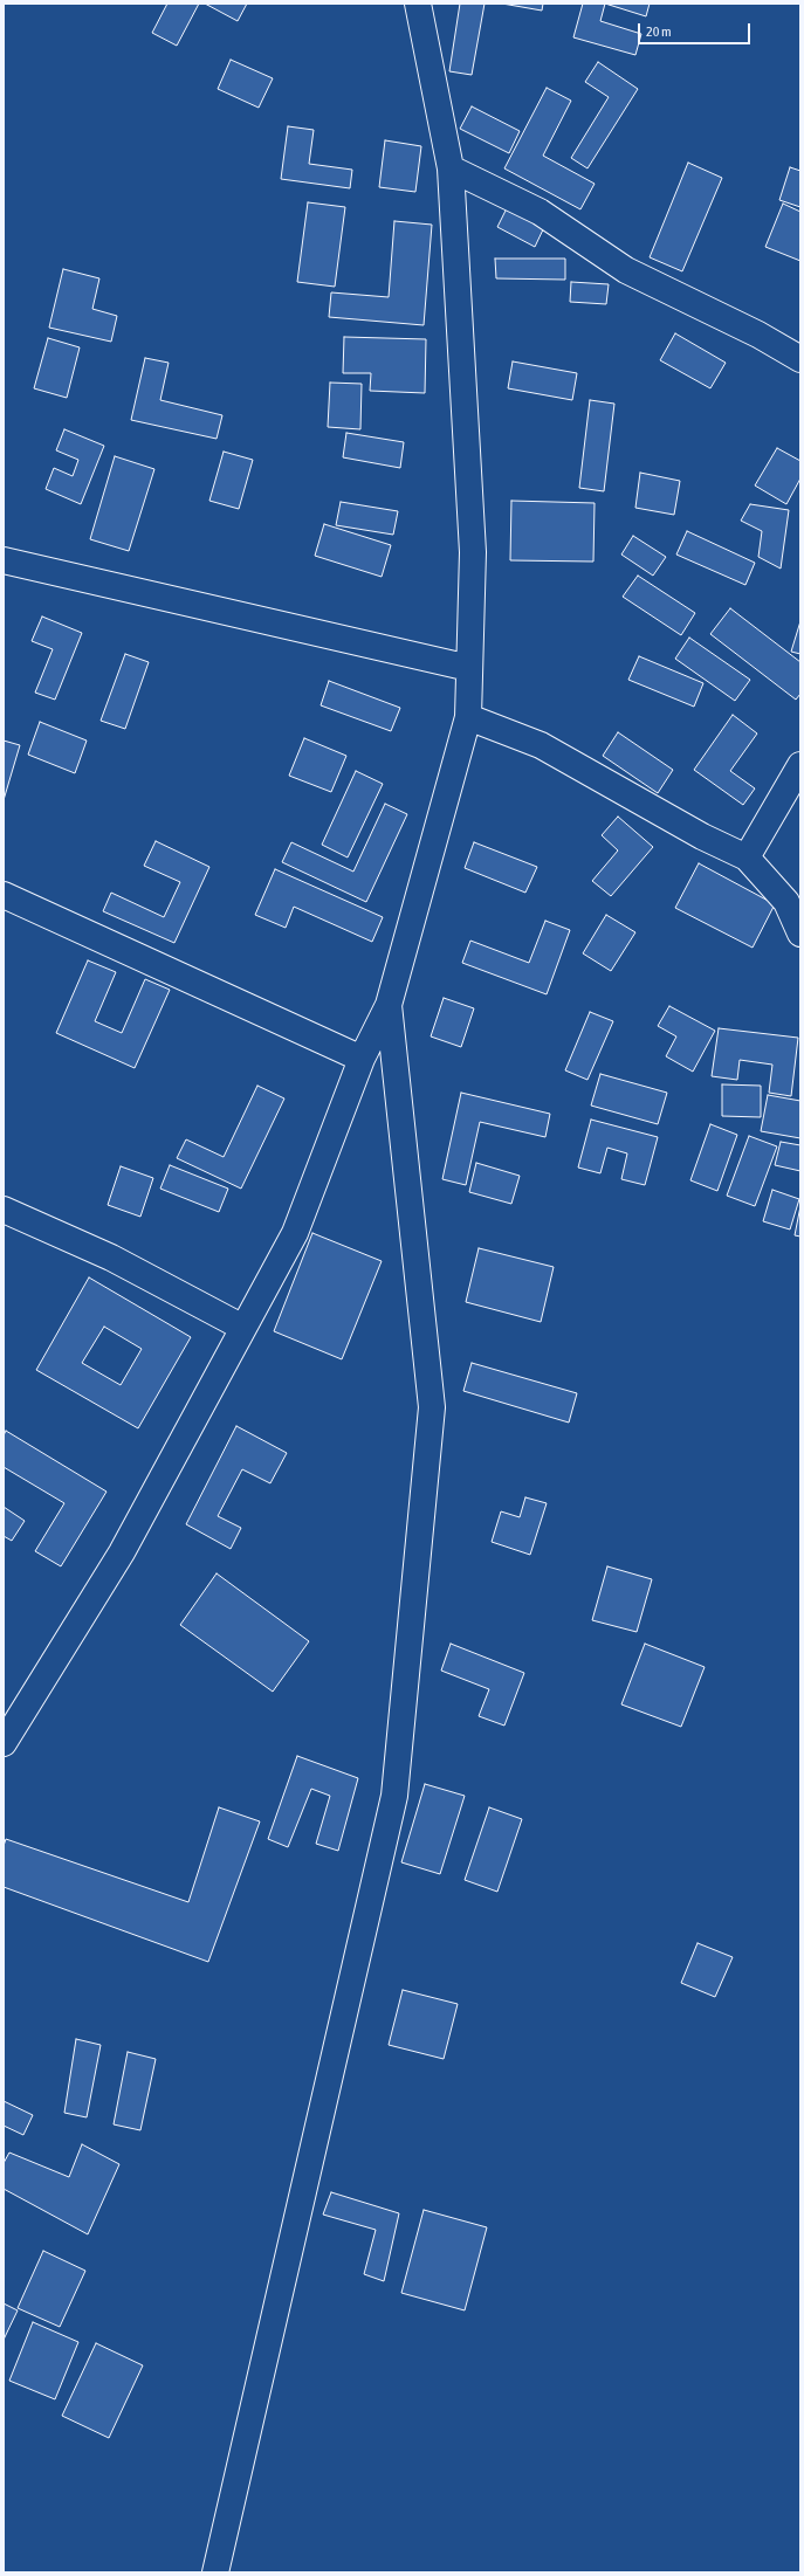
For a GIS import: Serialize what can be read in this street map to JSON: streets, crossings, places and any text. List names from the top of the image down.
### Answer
{
  "scale_bar": "20 m"
}
